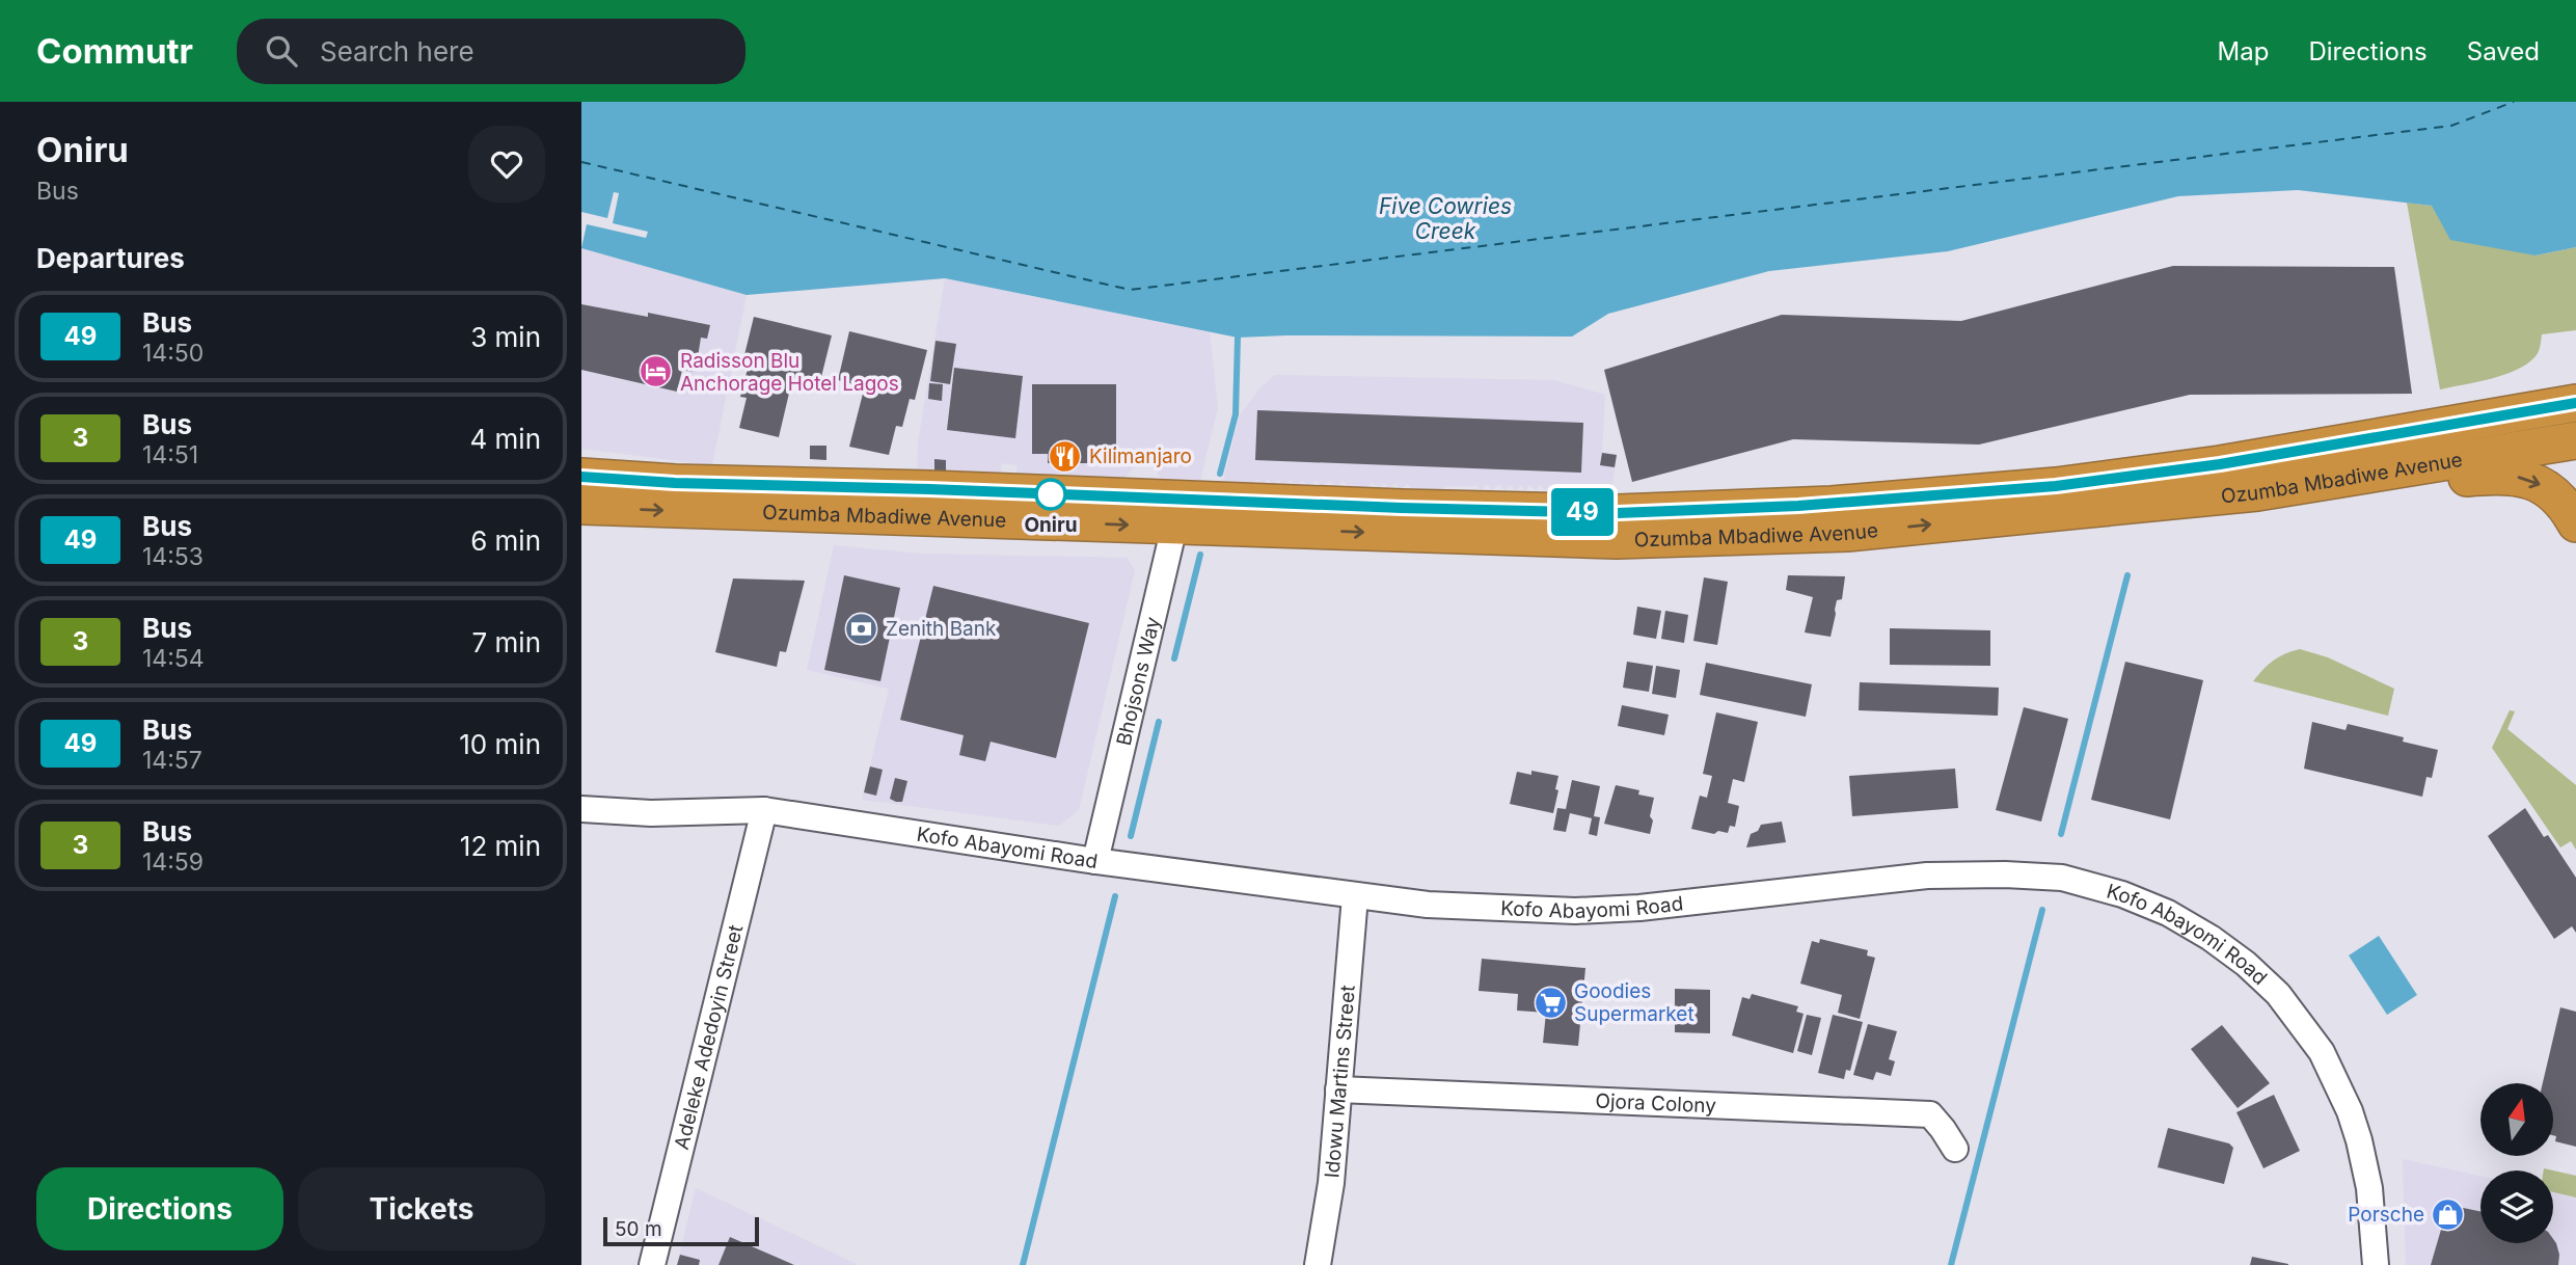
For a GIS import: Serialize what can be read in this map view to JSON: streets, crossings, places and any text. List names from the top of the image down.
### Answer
{
  "streets": {
    "highway": ["Ozumba Mbadiwe Avenue"],
    "street": [
      "Bhojsons Way",
      "Kofo Abayomi Road",
      "Adeleke Adedoyin Street",
      "Idowu Martins Street",
      "Ojora Colony"
    ]
  },
  "crossings": [
    ["Ozumba Mbadiwe Avenue", "Bhojsons Way"],
    ["Bhojsons Way", "Kofo Abayomi Road"],
    ["Kofo Abayomi Road", "Adeleke Adedoyin Street"],
    ["Kofo Abayomi Road", "Idowu Martins Street"],
    ["Idowu Martins Street", "Ojora Colony"]
  ],
  "water": ["Five Cowries Creek"],
  "places": {
    "hotel": ["Radisson Blu Anchorage Hotel Lagos"],
    "restaurant": ["Kilimanjaro"],
    "other": ["Oniru"],
    "bank": ["Zenith Bank"],
    "supermarket": ["Goodies Supermarket"],
    "shop": ["Porsche"]
  },
  "lines": ["bus line 49"],
  "scale_bar": "50 m",
  "north": "top",
  "page": {
    "header": "Commutr",
    "search": "Search here",
    "nav": ["Map", "Directions", "Saved"],
    "heading": [
      ["Oniru", "Bus"],
      "Departures"
    ],
    "on_map": "49",
    "list": [
      {
        "mark": "49",
        "name": "Bus",
        "note": "14:50",
        "value": "3 min"
      },
      {
        "mark": "3",
        "name": "Bus",
        "note": "14:51",
        "value": "4 min"
      },
      {
        "mark": "49",
        "name": "Bus",
        "note": "14:53",
        "value": "6 min"
      },
      {
        "mark": "3",
        "name": "Bus",
        "note": "14:54",
        "value": "7 min"
      },
      {
        "mark": "49",
        "name": "Bus",
        "note": "14:57",
        "value": "10 min"
      },
      {
        "mark": "3",
        "name": "Bus",
        "note": "14:59",
        "value": "12 min"
      }
    ],
    "buttons": ["Directions", "Tickets"],
    "scale": "50 m"
  }
}
